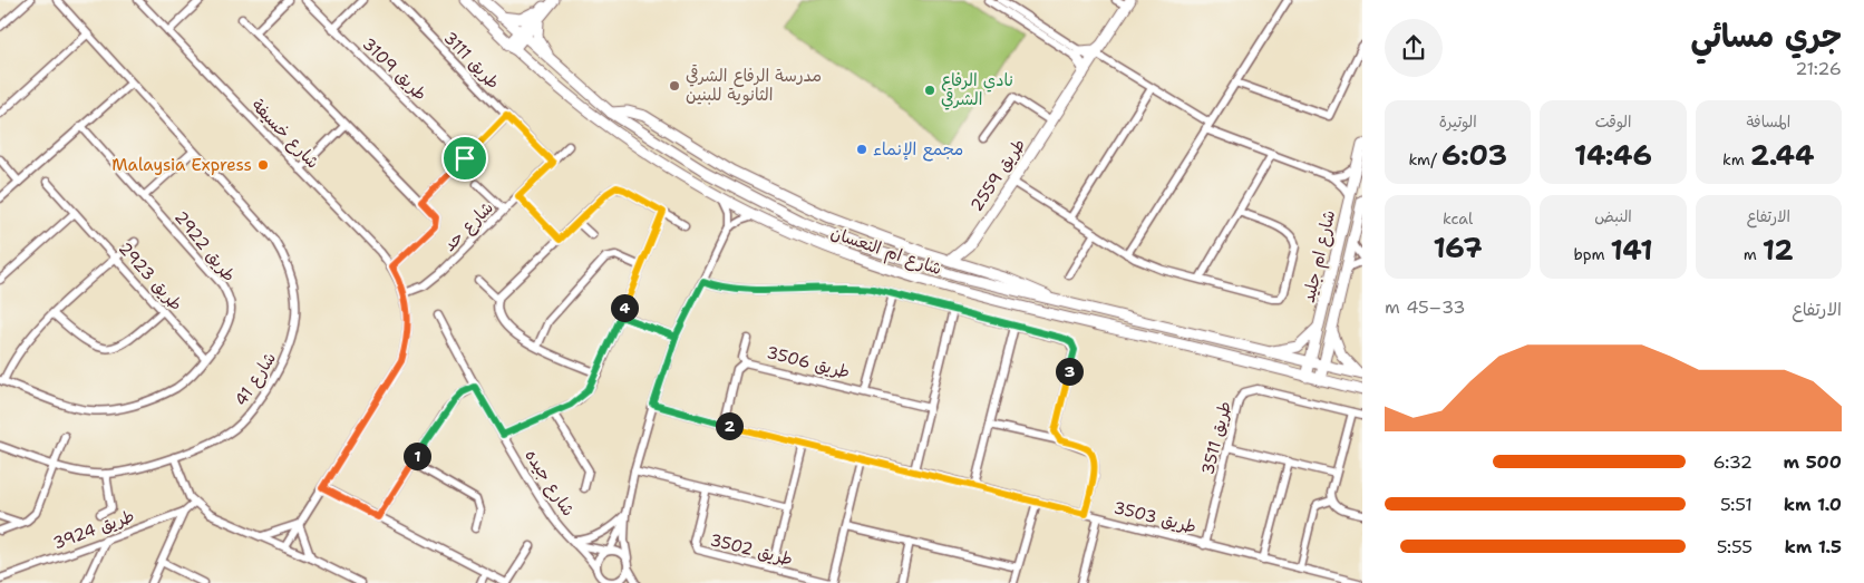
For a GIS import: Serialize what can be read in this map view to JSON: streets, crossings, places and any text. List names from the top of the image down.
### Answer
{
  "streets": {
    "main road": ["طريق 2559", "شارع ام النعسان", "شارع ام جليد"],
    "street": [
      "طريق 3111",
      "طريق 3109",
      "شارع خسيفة",
      "شارع حد",
      "طريق 2922",
      "طريق 2923",
      "طريق 3506",
      "شارع 41",
      "طريق 3511",
      "شارع جيده",
      "طريق 3503",
      "طريق 3924",
      "طريق 3502"
    ]
  },
  "crossings": [
    ["طريق 3111", "شارع حد"],
    ["شارع خسيفة", "شارع حد"],
    ["طريق 2922", "طريق 2923"],
    ["شارع ام النعسان", "شارع ام جليد"],
    ["طريق 3506", "طريق 3503"],
    ["طريق 3511", "طريق 3503"]
  ],
  "places": [
    "مدرسة الرفاع الشرقي الثانوية للبنين",
    "نادي الرفاع الشرقي",
    "مجمع الإنماء",
    "Malaysia Express"
  ],
  "page": {
    "heading": ["جري مسائي", "21:26"],
    "stats": [
      ["المسافة", "2.44 km"],
      ["الوقت", "14:46"],
      ["الوتيرة", "6:03 /km"],
      ["الارتفاع", "12 m"],
      ["النبض", "141 bpm"],
      ["kcal", "167"]
    ],
    "chart": ["الارتفاع", "33–45 m"],
    "pins": [
      "4",
      "3",
      "2",
      "1"
    ],
    "list": [
      {
        "name": "500 m",
        "note": "6:32"
      },
      {
        "name": "1.0 km",
        "note": "5:51"
      },
      {
        "name": "1.5 km",
        "note": "5:55"
      }
    ]
  }
}
